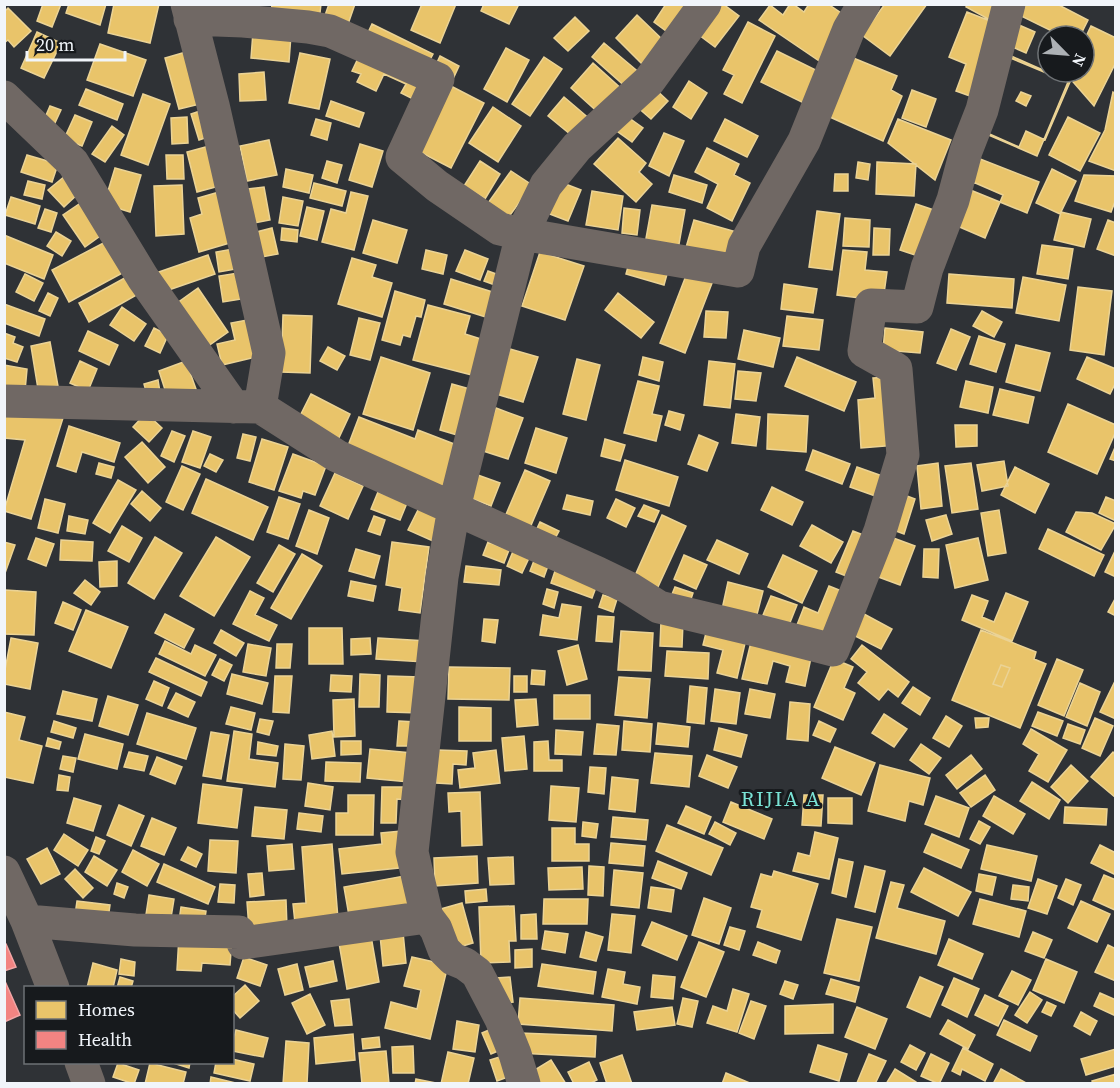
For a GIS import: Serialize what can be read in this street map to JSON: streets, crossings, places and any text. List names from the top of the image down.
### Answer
{
  "districts": ["RIJIA A"],
  "legend": ["Homes", "Health"],
  "scale_bar": "20 m",
  "north": "bottom right"
}
